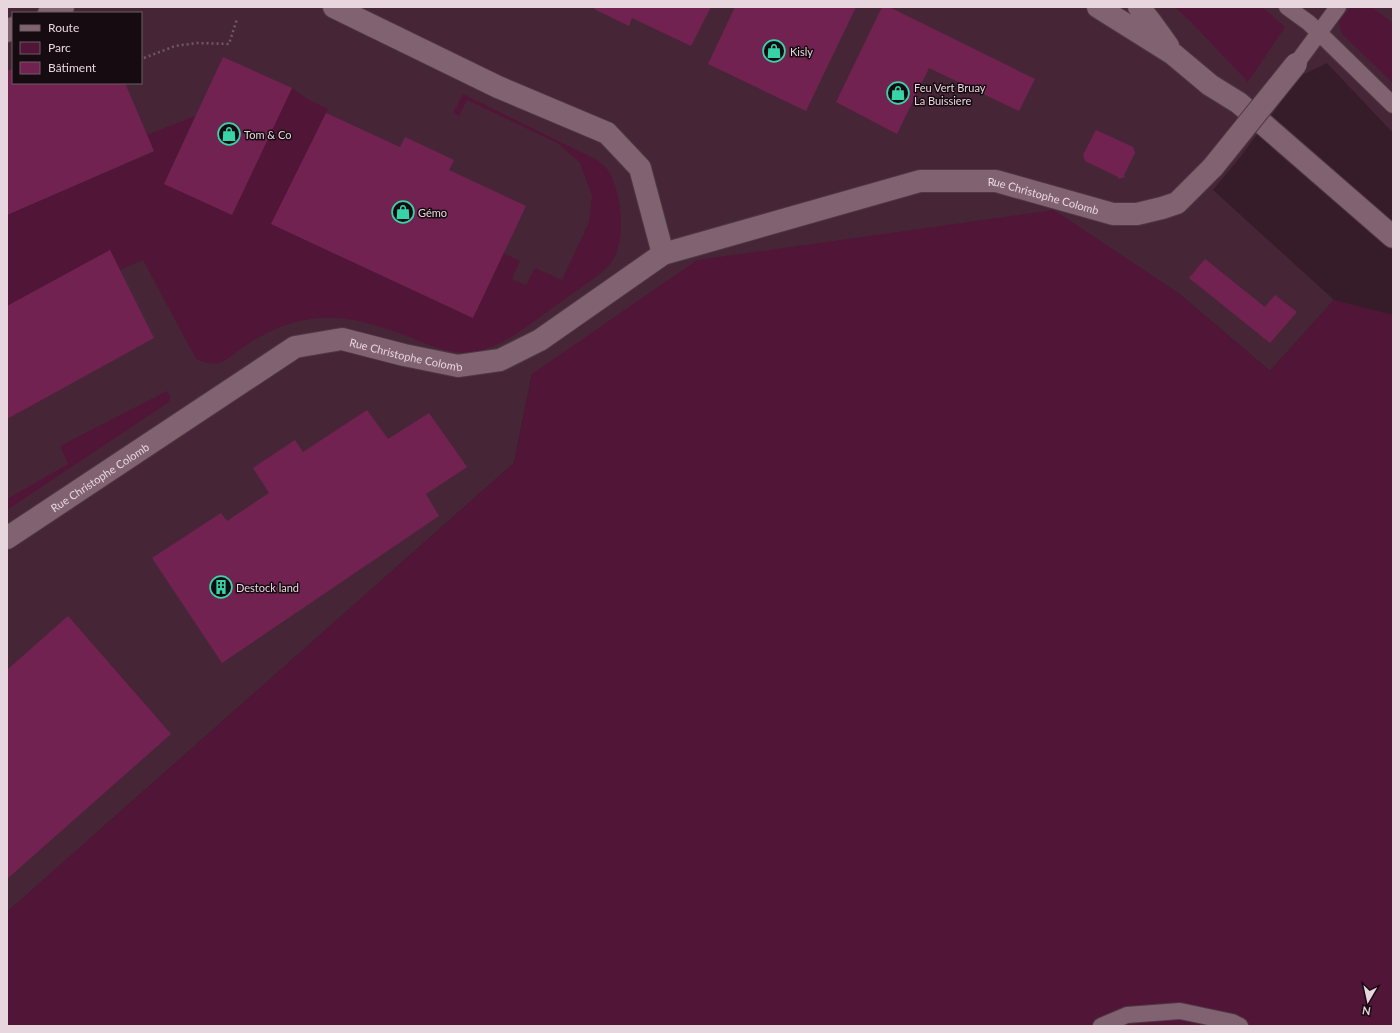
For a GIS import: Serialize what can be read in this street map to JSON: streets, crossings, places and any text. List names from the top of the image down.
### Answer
{
  "streets": {
    "street": ["Rue Christophe Colomb"]
  },
  "places": {
    "shop": [
      "Kisly",
      "Feu Vert Bruay La Buissiere",
      "Tom & Co",
      "Gémo"
    ],
    "building": ["Destock land"]
  },
  "legend": ["Route", "Parc", "Bâtiment"],
  "north": "bottom"
}
